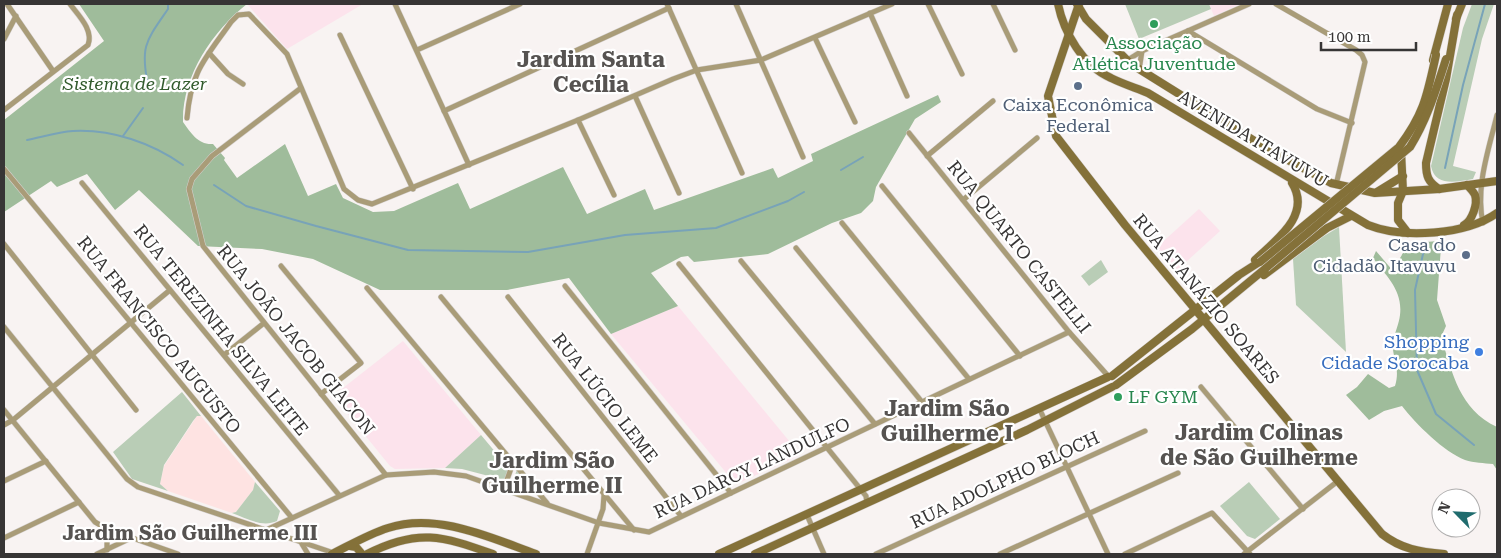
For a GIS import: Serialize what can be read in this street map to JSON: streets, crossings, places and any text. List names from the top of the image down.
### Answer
{
  "streets": {
    "main road": ["AVENIDA ITAVUVU", "RUA ATANÁZIO SOARES"],
    "street": [
      "RUA QUARTO CASTELLI",
      "RUA TEREZINHA SILVA LEITE",
      "RUA FRANCISCO AUGUSTO",
      "RUA JOÃO JACOB GIACON",
      "RUA LÚCIO LEME",
      "RUA DARCY LANDULFO",
      "RUA ADOLPHO BLOCH"
    ]
  },
  "crossings": [
    ["AVENIDA ITAVUVU", "RUA ATANÁZIO SOARES"],
    ["RUA QUARTO CASTELLI", "RUA DARCY LANDULFO"],
    ["RUA TEREZINHA SILVA LEITE", "RUA DARCY LANDULFO"],
    ["RUA FRANCISCO AUGUSTO", "RUA DARCY LANDULFO"],
    ["RUA JOÃO JACOB GIACON", "RUA DARCY LANDULFO"],
    ["RUA LÚCIO LEME", "RUA DARCY LANDULFO"]
  ],
  "districts": [
    "Jardim Santa Cecília",
    "Jardim São Guilherme I",
    "Jardim Colinas de São Guilherme",
    "Jardim São Guilherme II",
    "Jardim São Guilherme III"
  ],
  "parks": ["Sistema de Lazer"],
  "places": [
    "Associação Atlética Juventude",
    "Caixa Econômica Federal",
    "Casa do Cidadão Itavuvu",
    "Shopping Cidade Sorocaba",
    "LF GYM"
  ],
  "scale_bar": "100 m",
  "north": "top left"
}
